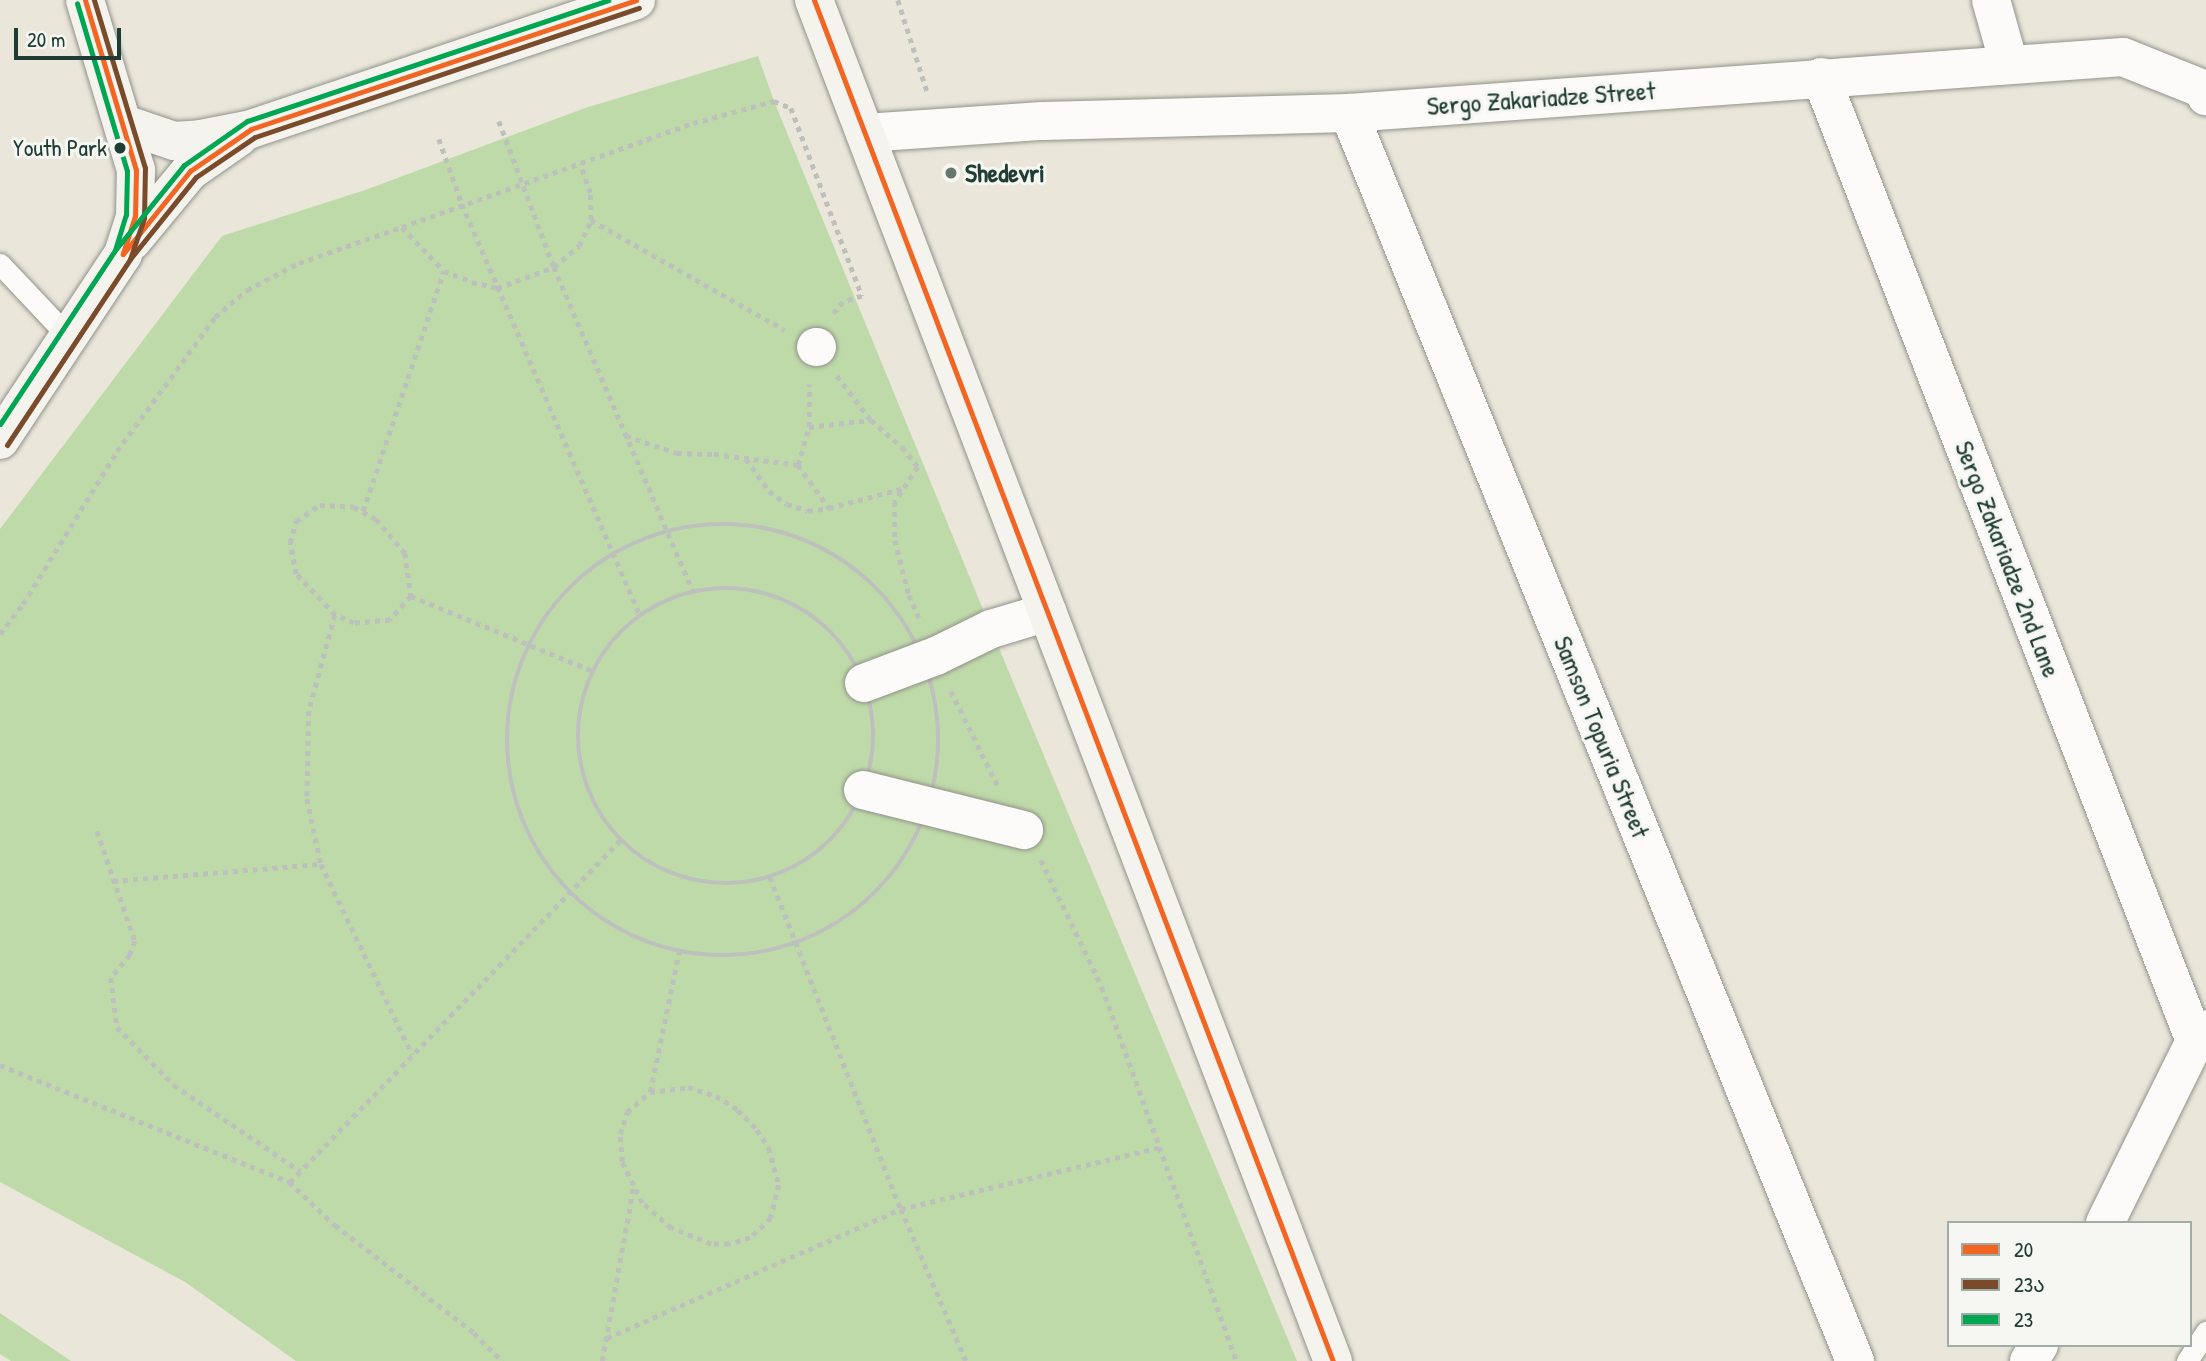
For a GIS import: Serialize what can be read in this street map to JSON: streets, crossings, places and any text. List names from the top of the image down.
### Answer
{
  "streets": {
    "street": ["Sergo Zakariadze Street", "Sergo Zakariadze 2nd Lane", "Samson Topuria Street"]
  },
  "crossings": [
    ["Sergo Zakariadze Street", "Sergo Zakariadze 2nd Lane"],
    ["Sergo Zakariadze Street", "Samson Topuria Street"]
  ],
  "places": ["Youth Park", "Shedevri"],
  "lines": ["transit line 20", "transit line 23ა", "transit line 23"],
  "legend": ["20", "23ა", "23"],
  "scale_bar": "20 m"
}
